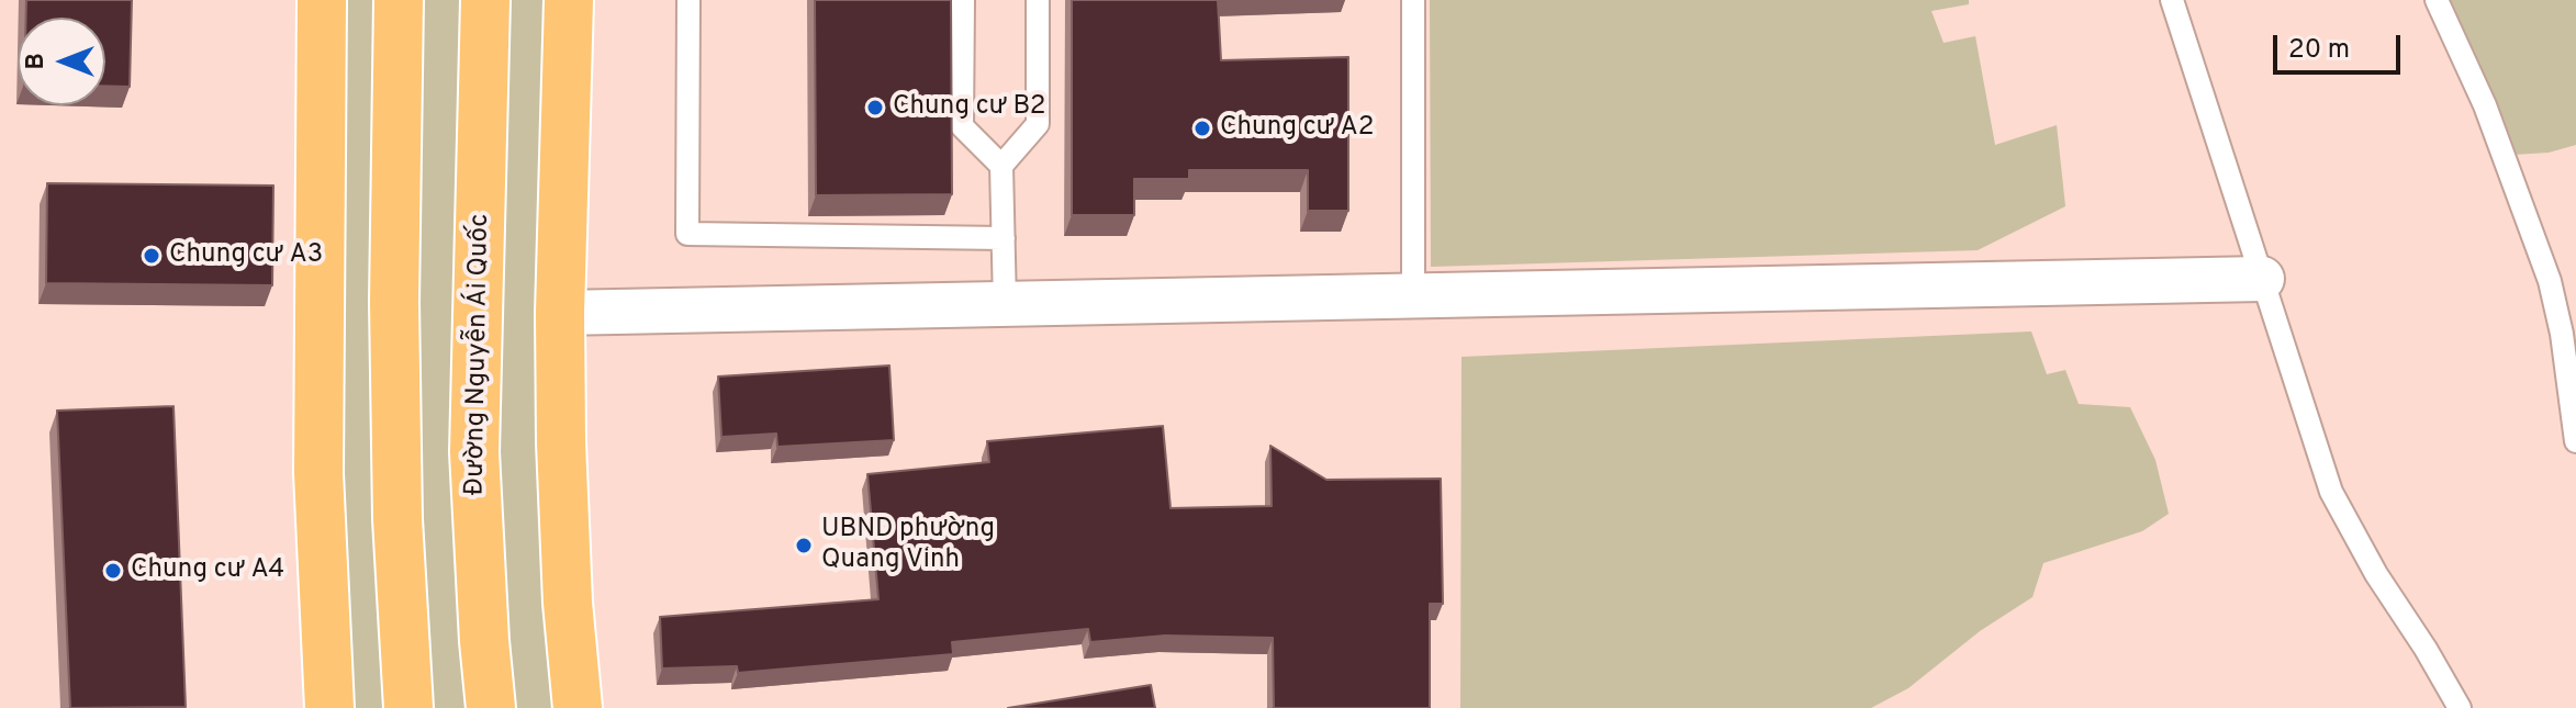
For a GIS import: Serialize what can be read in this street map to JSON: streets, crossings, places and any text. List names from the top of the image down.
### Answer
{
  "streets": {
    "main road": ["Đường Nguyễn Ái Quốc"]
  },
  "places": [
    "Chung cư B2",
    "Chung cư A2",
    "Chung cư A3",
    "UBND phường Quang Vinh",
    "Chung cư A4"
  ],
  "scale_bar": "20 m",
  "north": "left"
}
